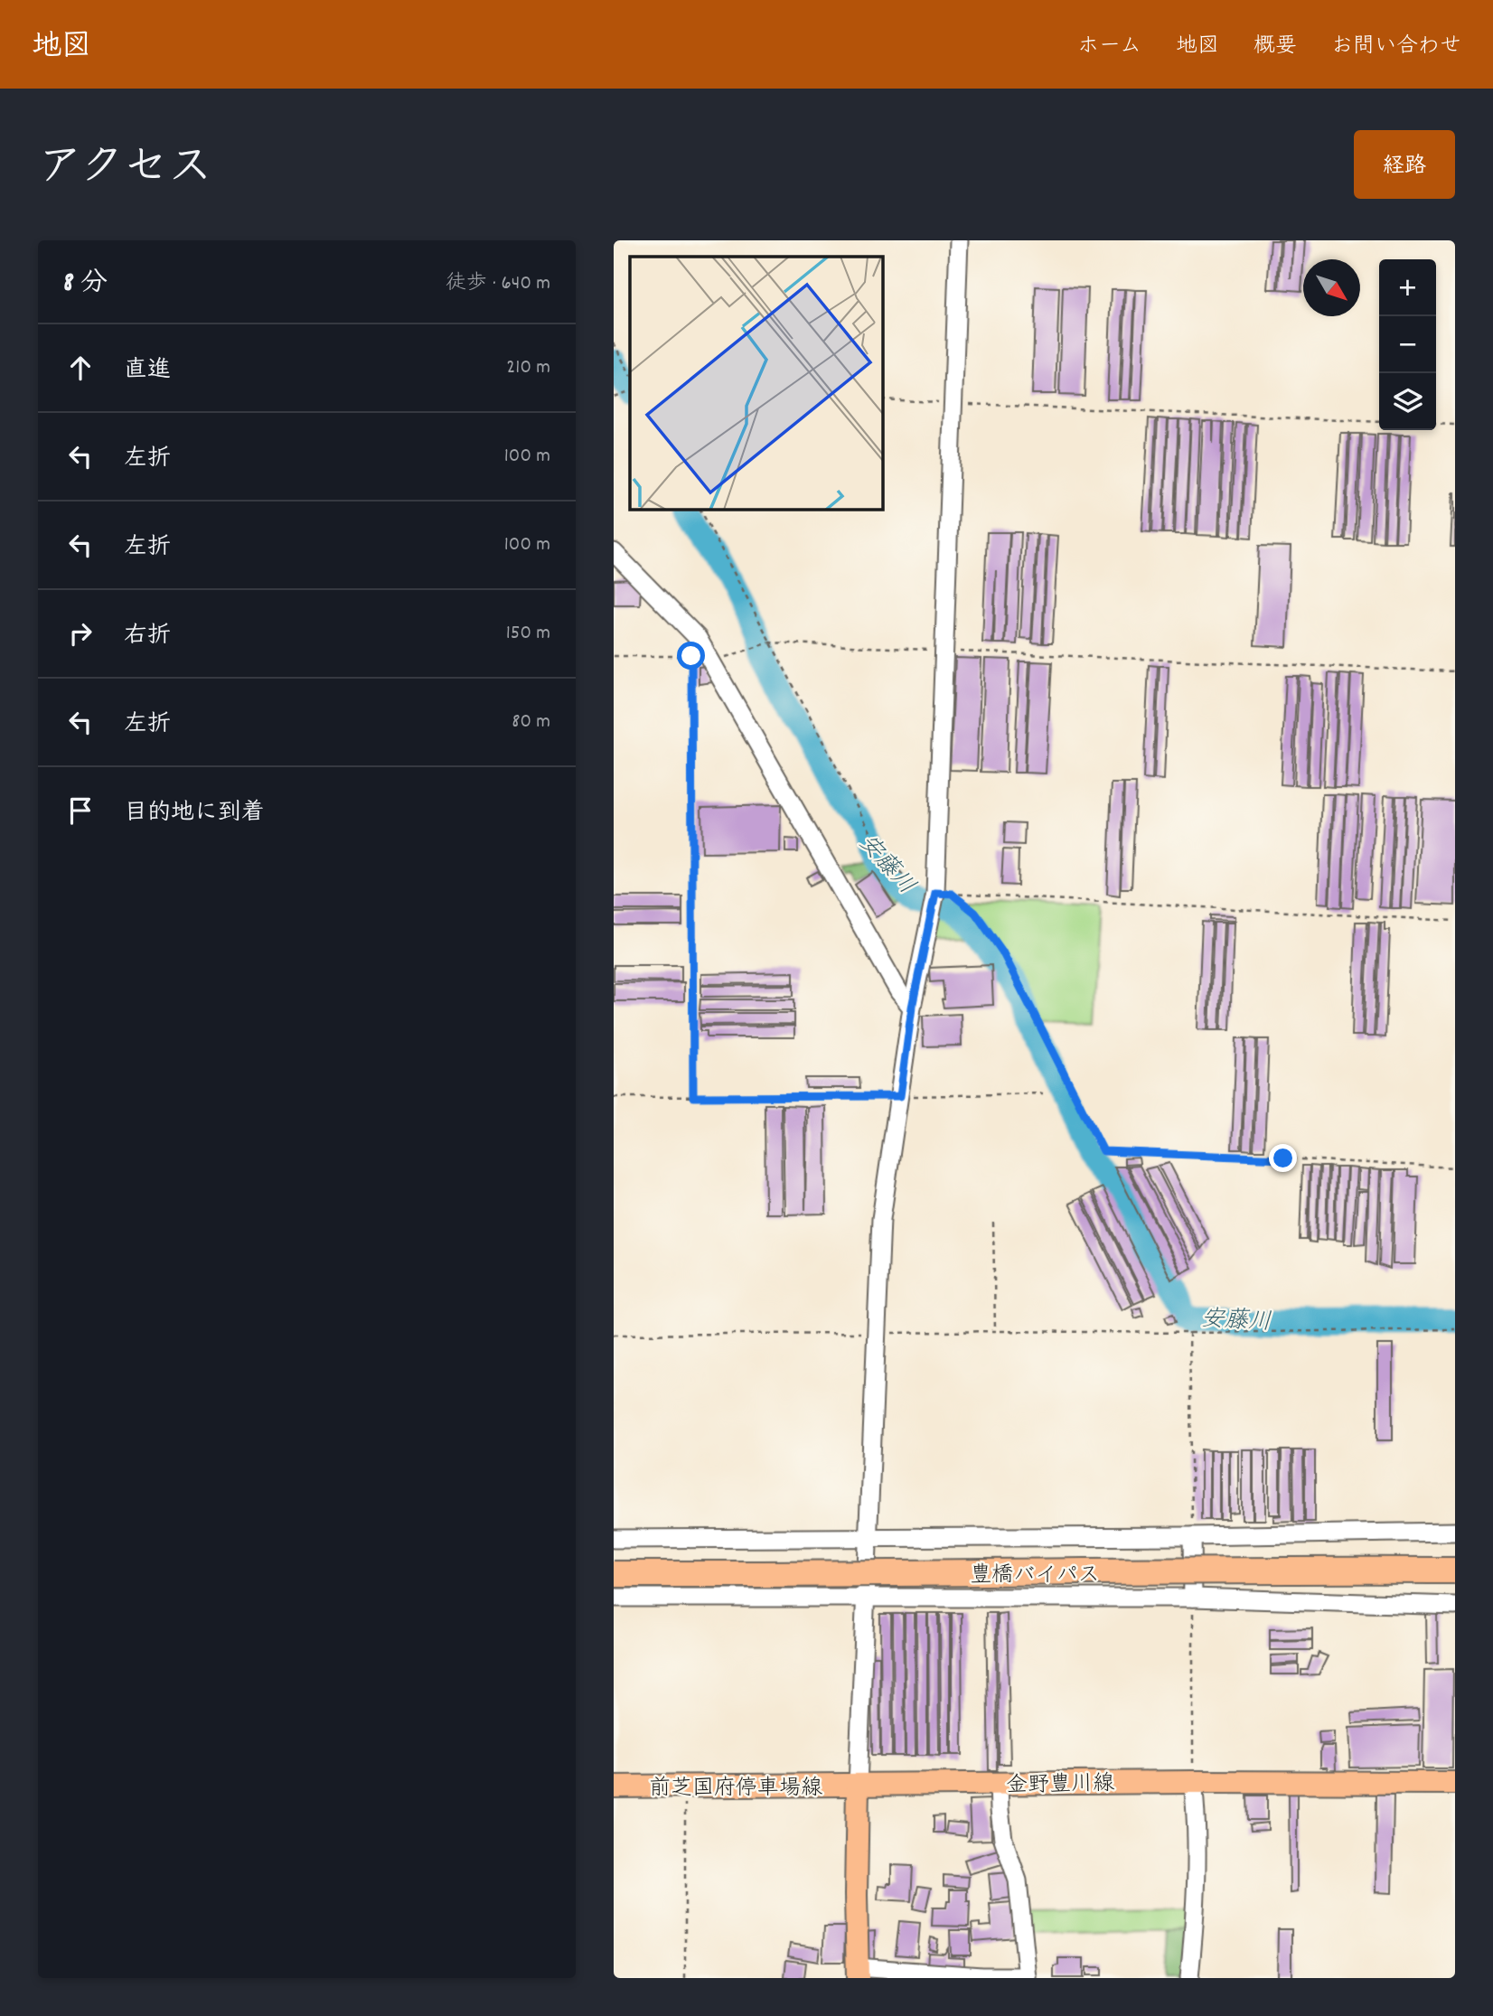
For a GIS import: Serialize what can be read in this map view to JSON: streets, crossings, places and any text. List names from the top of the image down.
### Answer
{
  "streets": {
    "highway": ["豊橋バイパス"],
    "main road": ["金野豊川線", "前芝国府停車場線"]
  },
  "crossings": [
    ["金野豊川線", "前芝国府停車場線"]
  ],
  "water": ["安藤川"],
  "north": "bottom right",
  "page": {
    "header": "地図",
    "nav": [
      "ホーム",
      "地図",
      "概要",
      "お問い合わせ"
    ],
    "title": "アクセス",
    "buttons": "経路",
    "heading": ["8 分", "徒歩 · 640 m"],
    "map_buttons": ["+", "−"],
    "list": [
      ["直進", "210 m"],
      ["左折", "100 m"],
      ["左折", "100 m"],
      ["右折", "150 m"],
      ["左折", "80 m"],
      "目的地に到着"
    ]
  }
}
